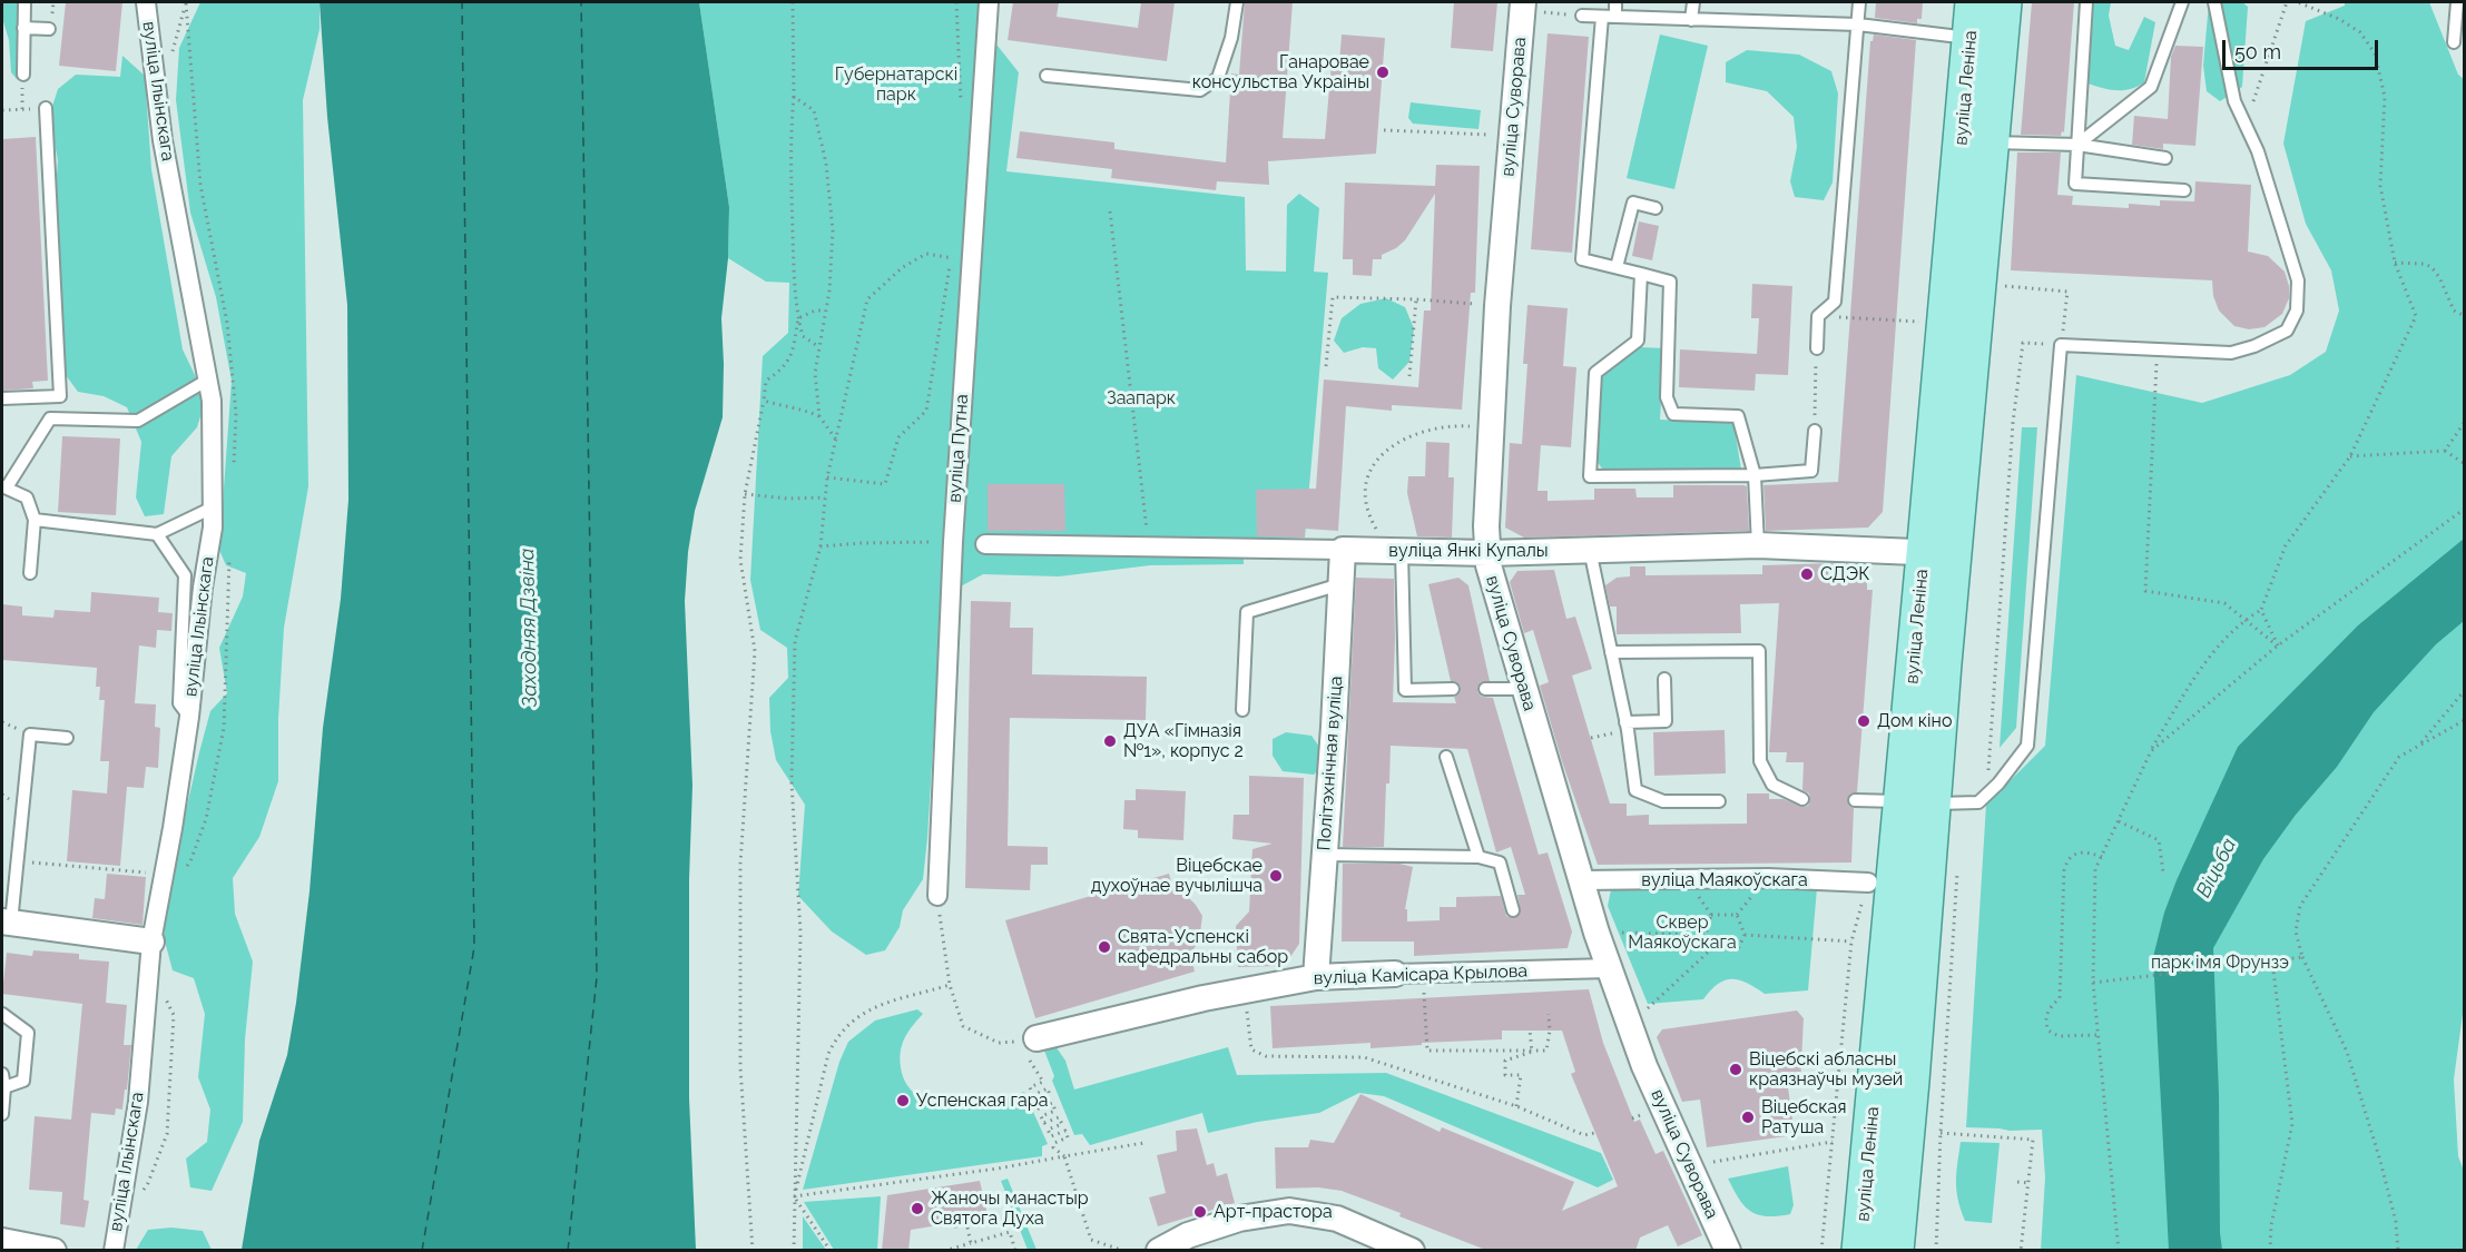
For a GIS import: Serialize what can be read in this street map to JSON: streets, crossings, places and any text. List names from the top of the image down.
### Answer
{
  "streets": {
    "main road": ["вуліца Леніна"],
    "street": [
      "вуліца Ільінскага",
      "вуліца Суворава",
      "вуліца Путна",
      "вуліца Янкі Купалы",
      "Політэхнічная вуліца",
      "вуліца Маякоўскага",
      "вуліца Камісара Крылова"
    ]
  },
  "crossings": [
    ["вуліца Леніна", "вуліца Янкі Купалы"],
    ["вуліца Суворава", "вуліца Янкі Купалы"],
    ["вуліца Суворава", "вуліца Маякоўскага"],
    ["вуліца Суворава", "вуліца Камісара Крылова"],
    ["вуліца Янкі Купалы", "Політэхнічная вуліца"],
    ["Політэхнічная вуліца", "вуліца Камісара Крылова"]
  ],
  "water": ["Заходняя Дзвіна", "Віцьба"],
  "parks": [
    "Губернатарскі парк",
    "Заапарк",
    "Сквер Маякоўскага",
    "парк імя Фрунзэ"
  ],
  "places": [
    "Ганаровае консульства Украіны",
    "СДЭК",
    "Дом кіно",
    "ДУА «Гімназія №1», корпус 2",
    "Віцебскае духоўнае вучылішча",
    "Свята-Успенскі кафедральны сабор",
    "Віцебскі абласны краязнаўчы музей",
    "Успенская гара",
    "Віцебская Ратуша",
    "Жаночы манастыр Святога Духа",
    "Арт-прастора"
  ],
  "scale_bar": "50 m"
}
